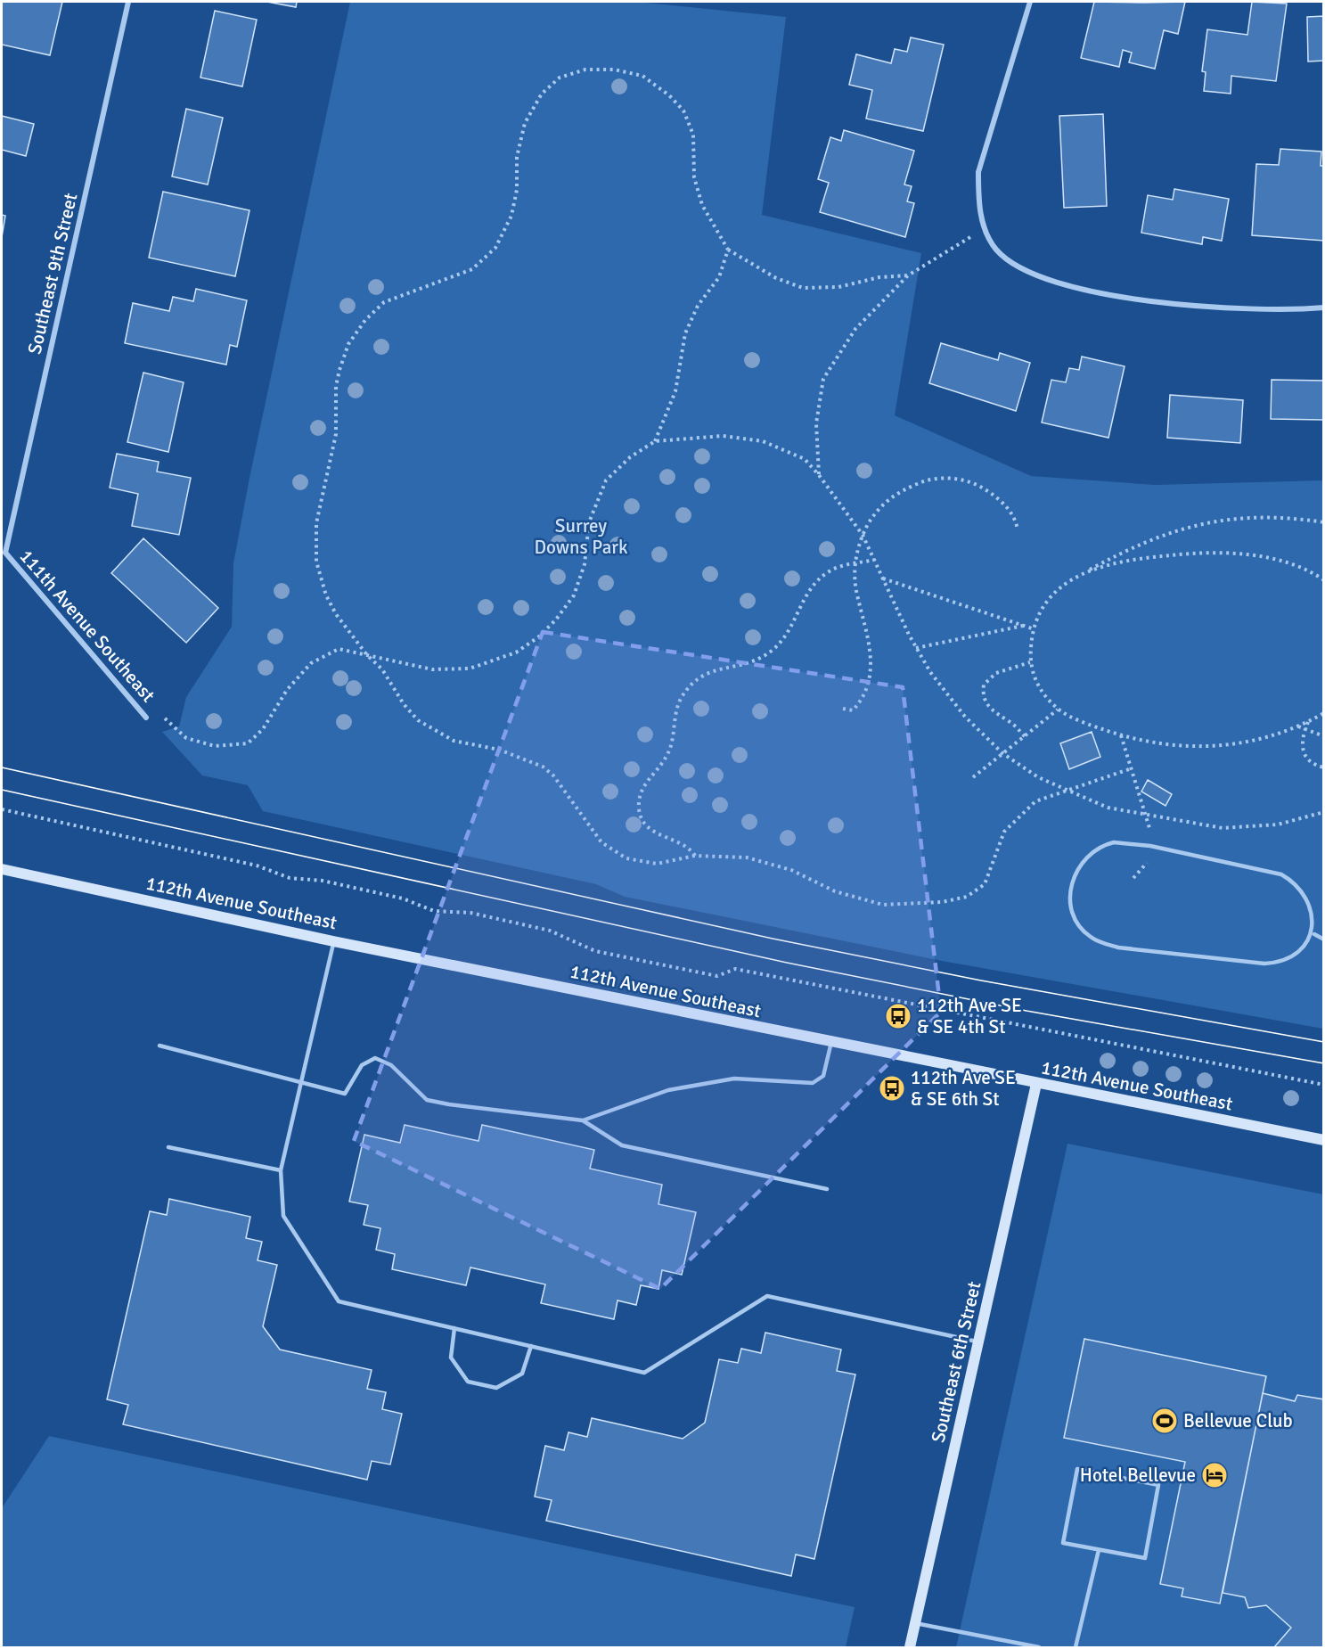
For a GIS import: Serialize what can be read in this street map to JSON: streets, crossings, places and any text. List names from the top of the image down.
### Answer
{
  "streets": {
    "main road": ["112th Avenue Southeast", "Southeast 6th Street"],
    "street": ["Southeast 9th Street", "111th Avenue Southeast"]
  },
  "crossings": [
    ["Southeast 9th Street", "111th Avenue Southeast"],
    ["112th Avenue Southeast", "Southeast 6th Street"]
  ],
  "parks": ["Surrey Downs Park"],
  "places": {
    "bus stop": ["112th Ave SE & SE 4th St", "112th Ave SE & SE 6th St"],
    "sports": ["Bellevue Club"],
    "hotel": ["Hotel Bellevue"]
  }
}
